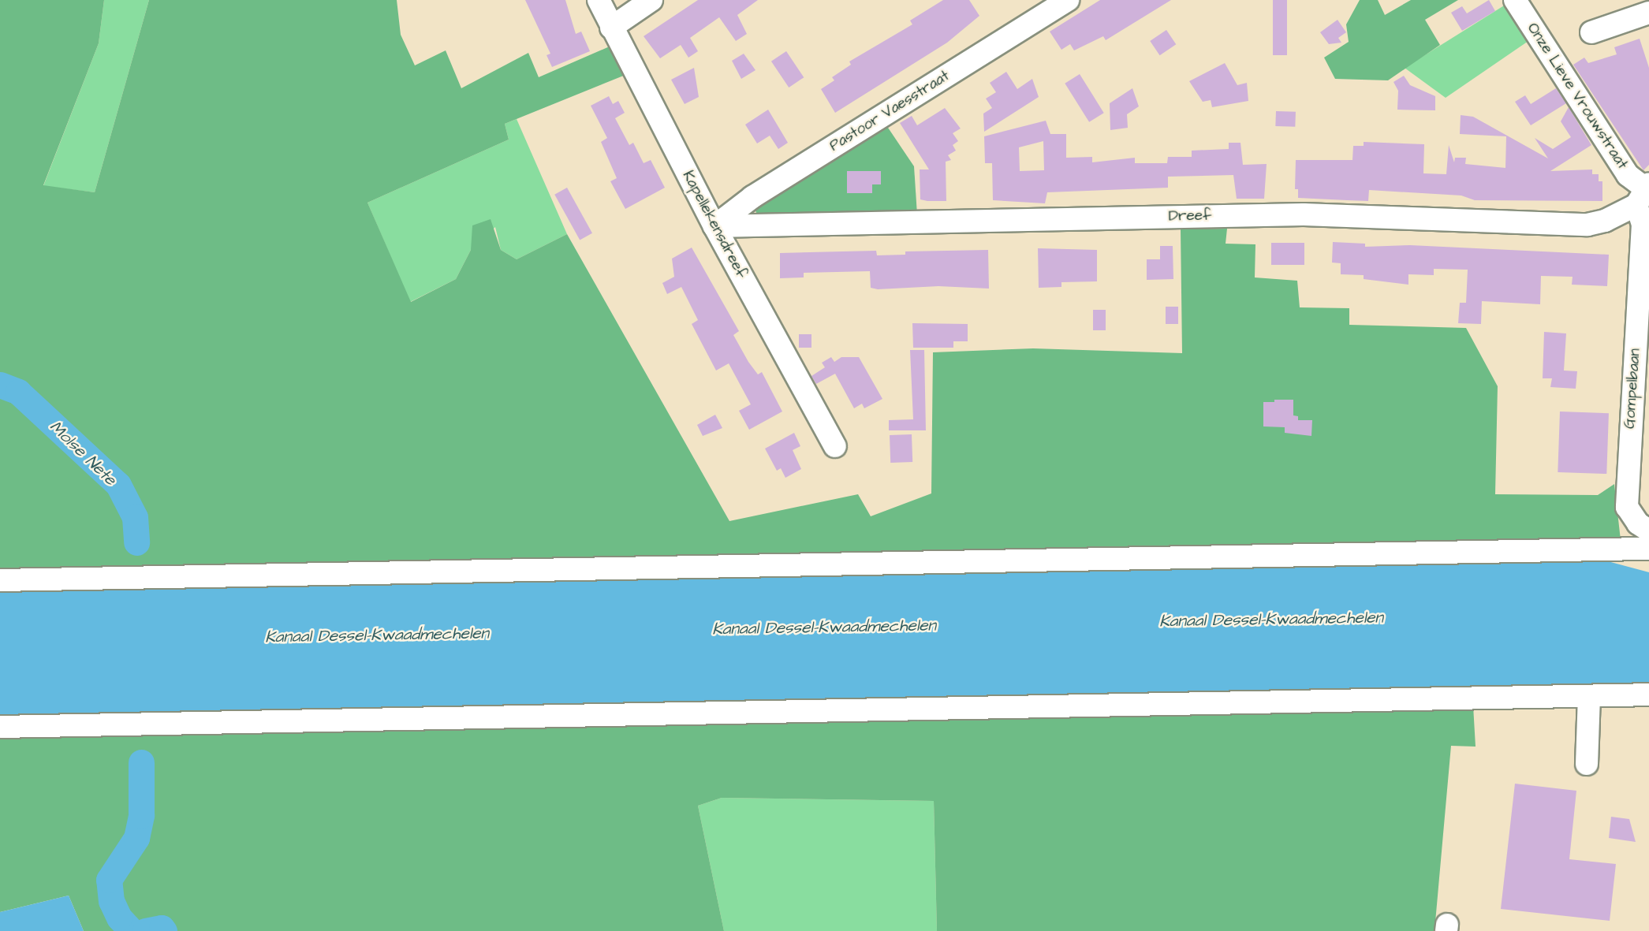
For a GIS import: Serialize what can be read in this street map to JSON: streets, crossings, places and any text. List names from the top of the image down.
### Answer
{
  "streets": {
    "street": [
      "Onze Lieve Vrouwstraat",
      "Pastoor Vaesstraat",
      "Dreef",
      "Kapellekensdreef",
      "Gompelbaan"
    ]
  },
  "crossings": [
    ["Onze Lieve Vrouwstraat", "Dreef"],
    ["Onze Lieve Vrouwstraat", "Gompelbaan"],
    ["Pastoor Vaesstraat", "Dreef"],
    ["Pastoor Vaesstraat", "Kapellekensdreef"],
    ["Dreef", "Kapellekensdreef"],
    ["Dreef", "Gompelbaan"]
  ],
  "water": ["Molse Nete", "Kanaal Dessel-Kwaadmechelen"]
}
